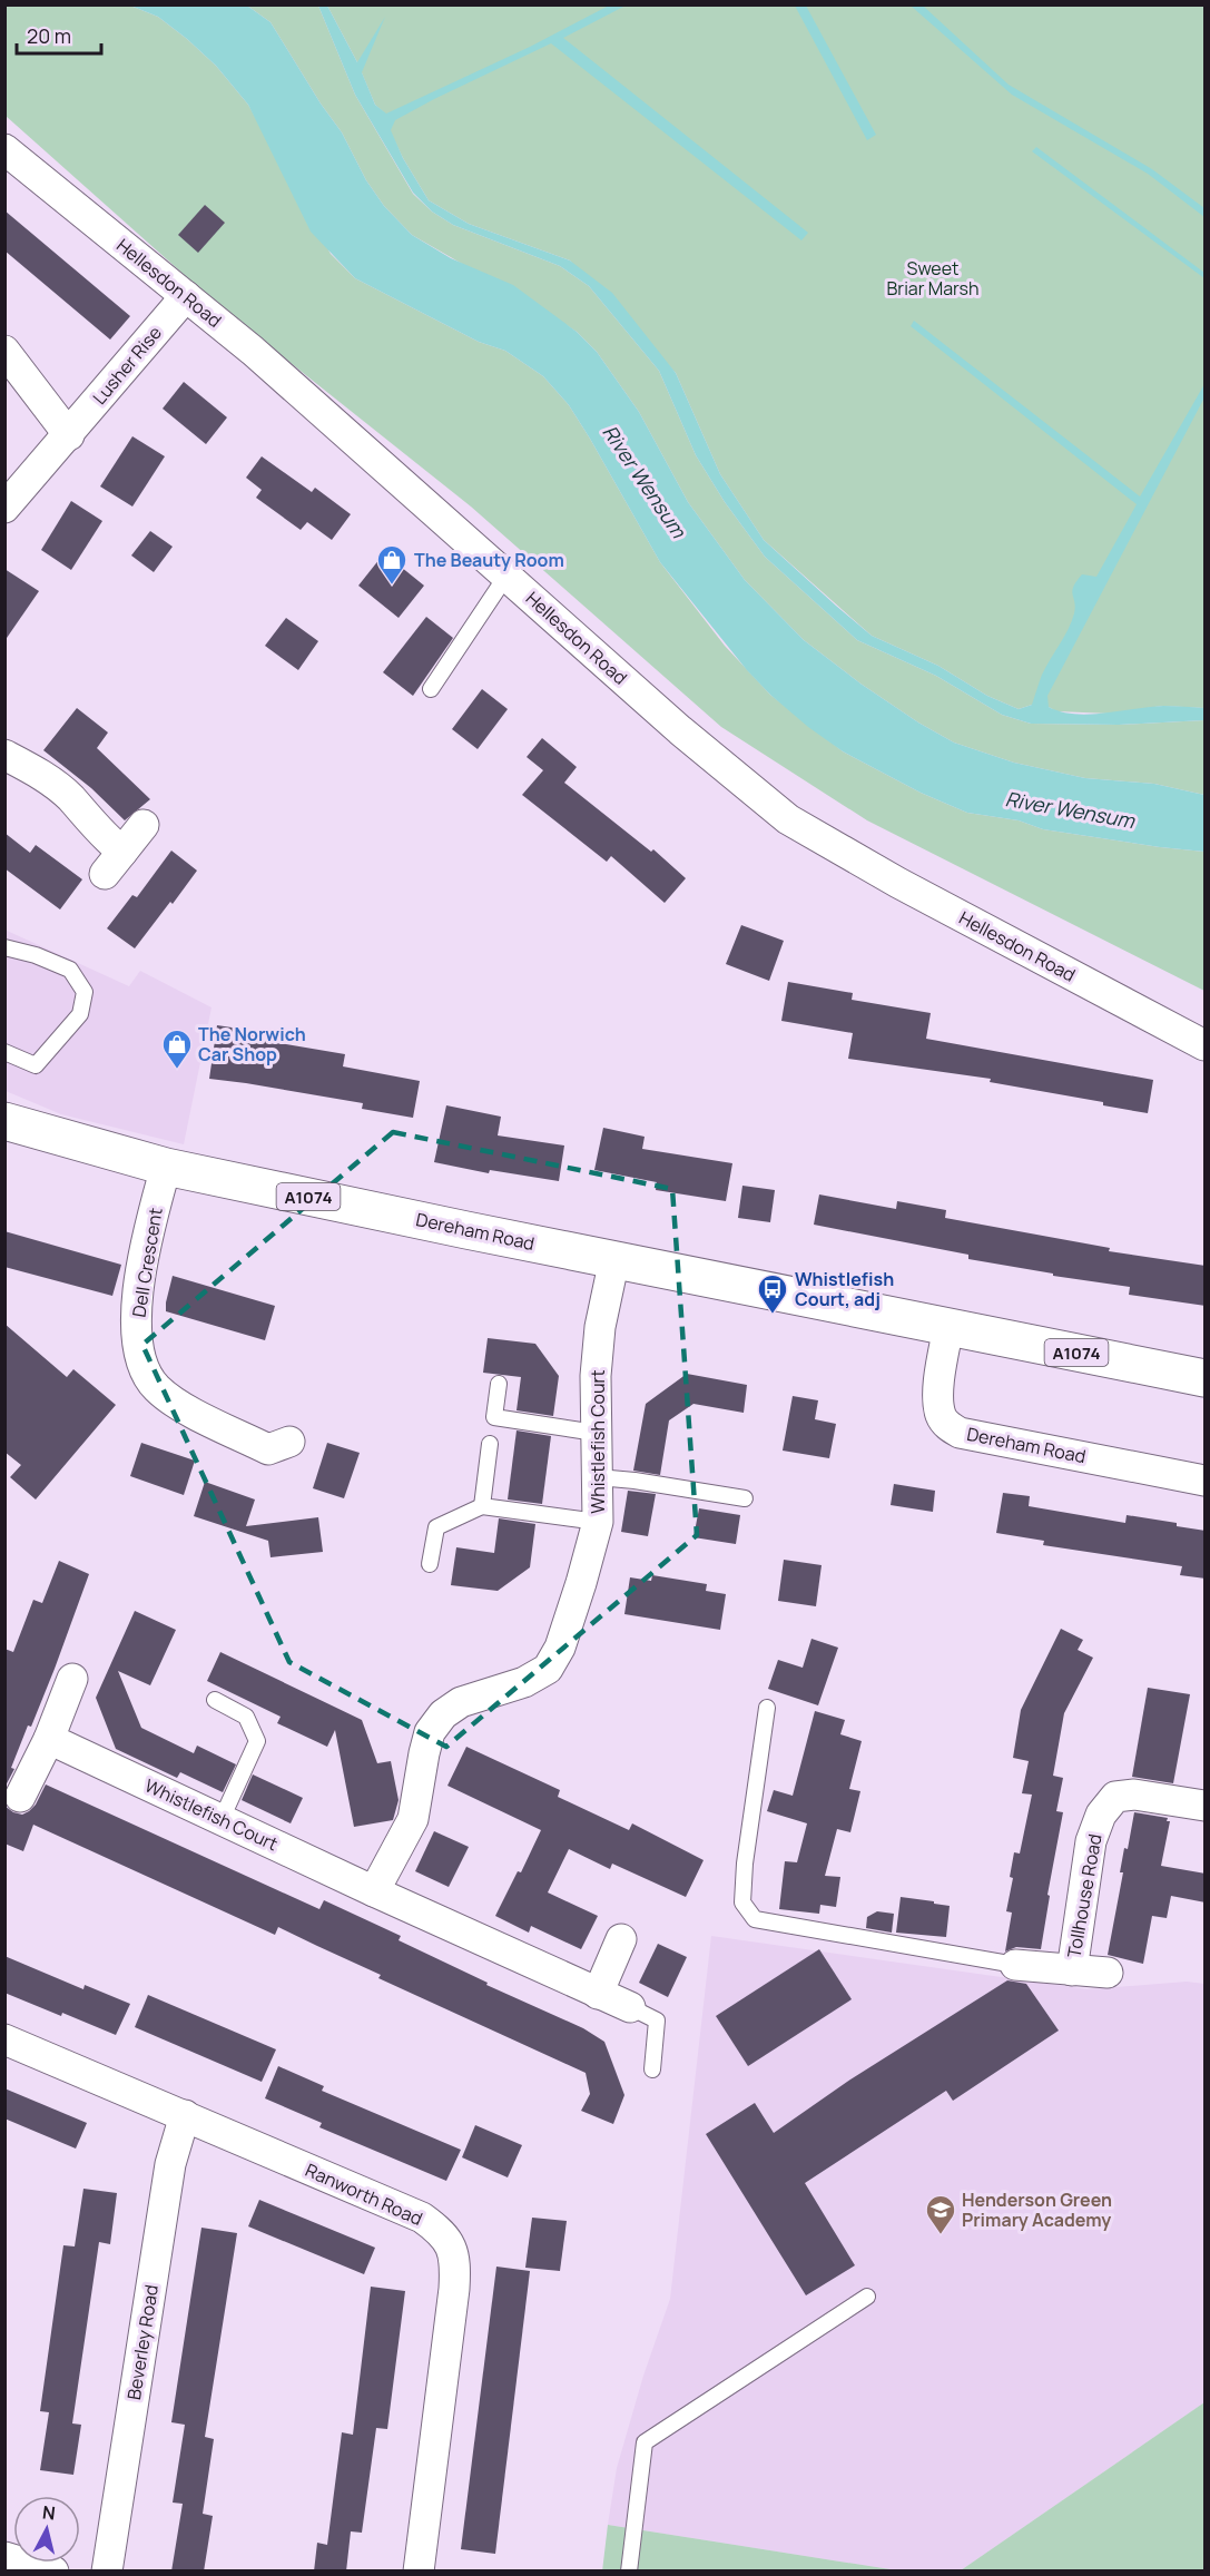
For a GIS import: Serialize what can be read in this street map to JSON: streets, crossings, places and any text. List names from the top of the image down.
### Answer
{
  "streets": {
    "highway": ["A1074", "Dereham Road"],
    "street": [
      "Hellesdon Road",
      "Lusher Rise",
      "Dell Crescent",
      "Whistlefish Court",
      "Tollhouse Road",
      "Ranworth Road",
      "Beverley Road"
    ]
  },
  "crossings": [
    ["Hellesdon Road", "Lusher Rise"],
    ["Dereham Road", "Dell Crescent"],
    ["Dereham Road", "Whistlefish Court"],
    ["Ranworth Road", "Beverley Road"]
  ],
  "water": ["River Wensum"],
  "parks": ["Sweet Briar Marsh"],
  "places": {
    "shop": ["The Beauty Room", "The Norwich Car Shop"],
    "bus stop": ["Whistlefish Court, adj"],
    "school or university": ["Henderson Green Primary Academy"]
  },
  "scale_bar": "20 m",
  "north": "top"
}
